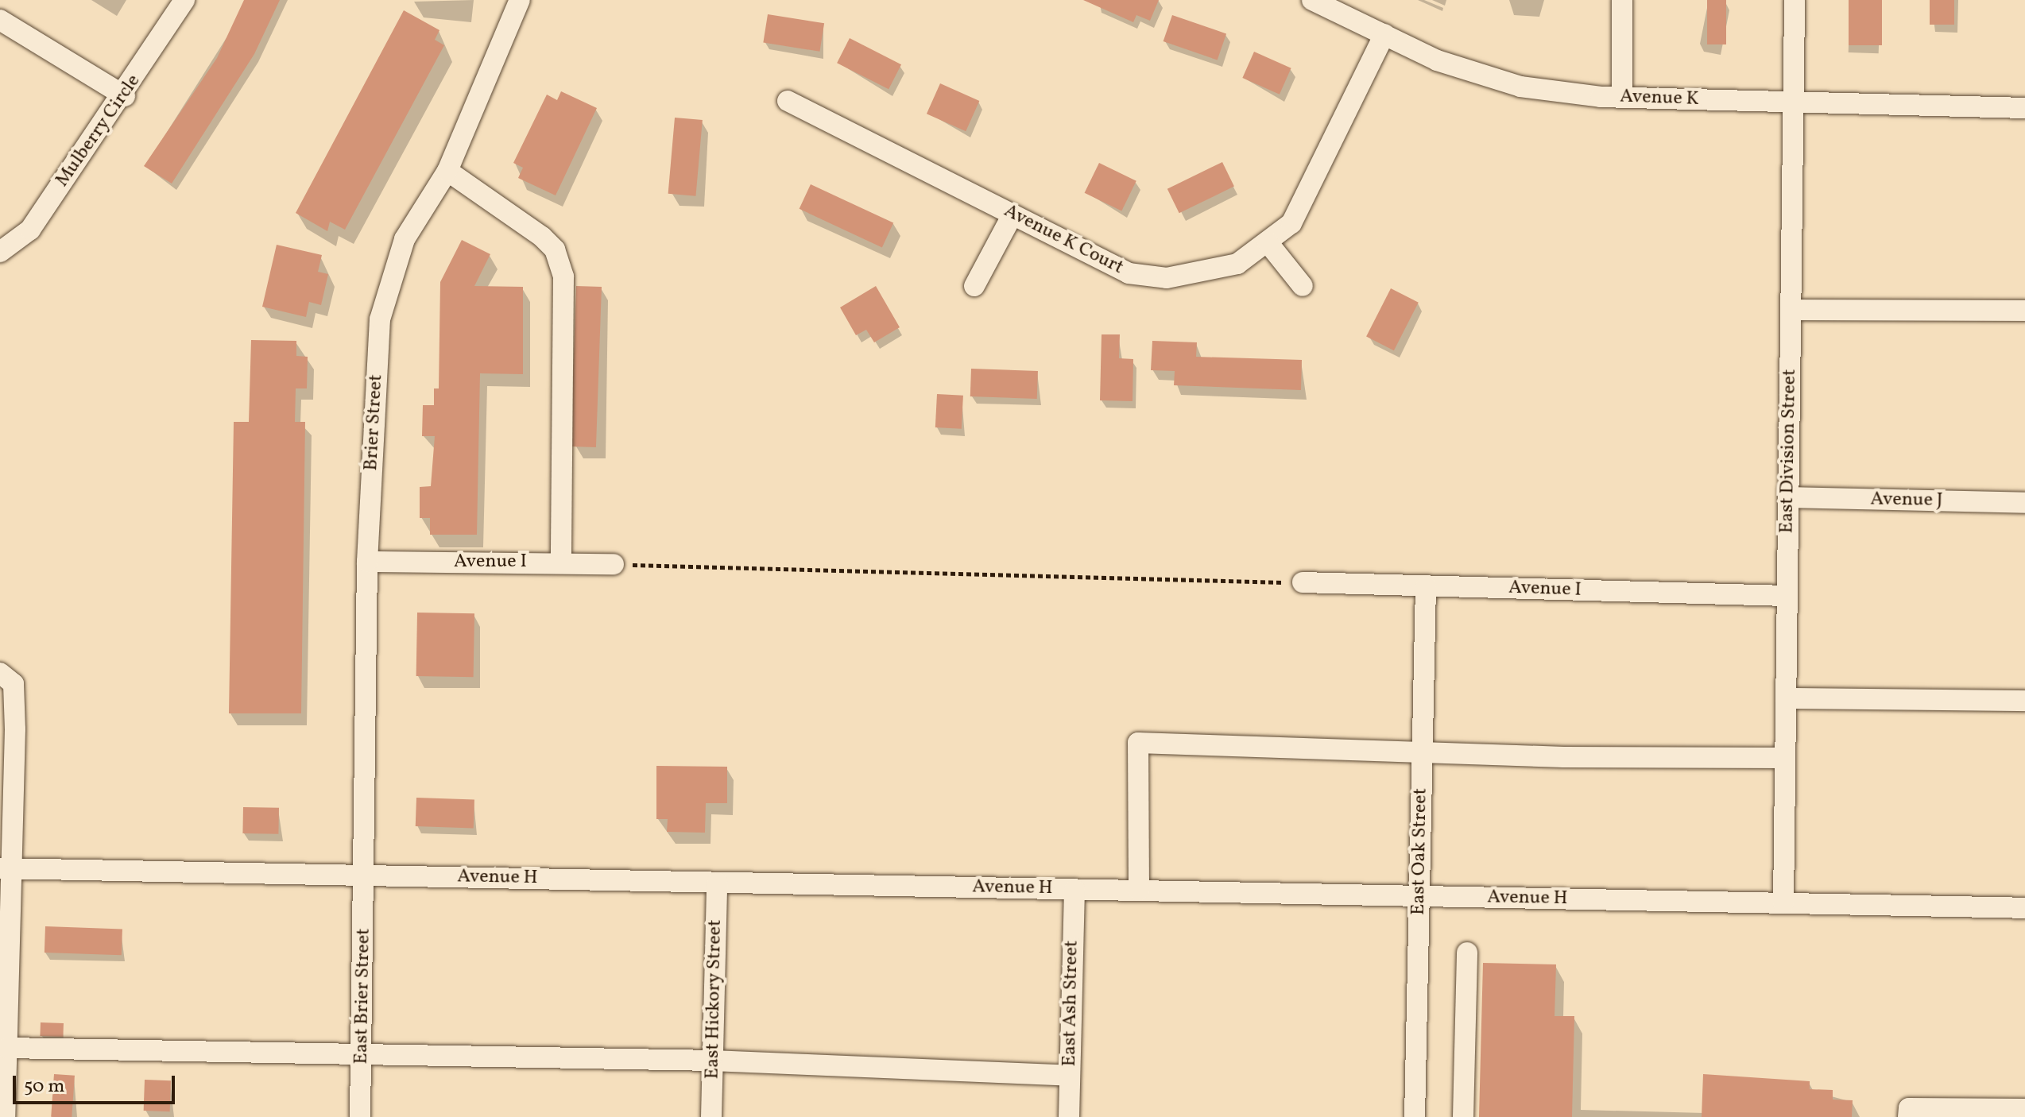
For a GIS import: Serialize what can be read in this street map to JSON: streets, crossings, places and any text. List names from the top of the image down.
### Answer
{
  "streets": {
    "street": [
      "Avenue K",
      "Mulberry Circle",
      "Avenue K Court",
      "Brier Street",
      "East Division Street",
      "Avenue J",
      "Avenue I",
      "East Oak Street",
      "Avenue H",
      "East Brier Street",
      "East Hickory Street",
      "East Ash Street"
    ]
  },
  "crossings": [
    ["Avenue K", "Avenue K Court"],
    ["Avenue K", "East Division Street"],
    ["Brier Street", "Avenue I"],
    ["Brier Street", "Avenue H"],
    ["Brier Street", "East Brier Street"],
    ["East Division Street", "Avenue J"],
    ["East Division Street", "Avenue I"],
    ["East Division Street", "Avenue H"],
    ["Avenue I", "East Oak Street"],
    ["East Oak Street", "Avenue H"],
    ["Avenue H", "East Brier Street"],
    ["Avenue H", "East Hickory Street"],
    ["Avenue H", "East Ash Street"]
  ],
  "scale_bar": "50 m"
}
